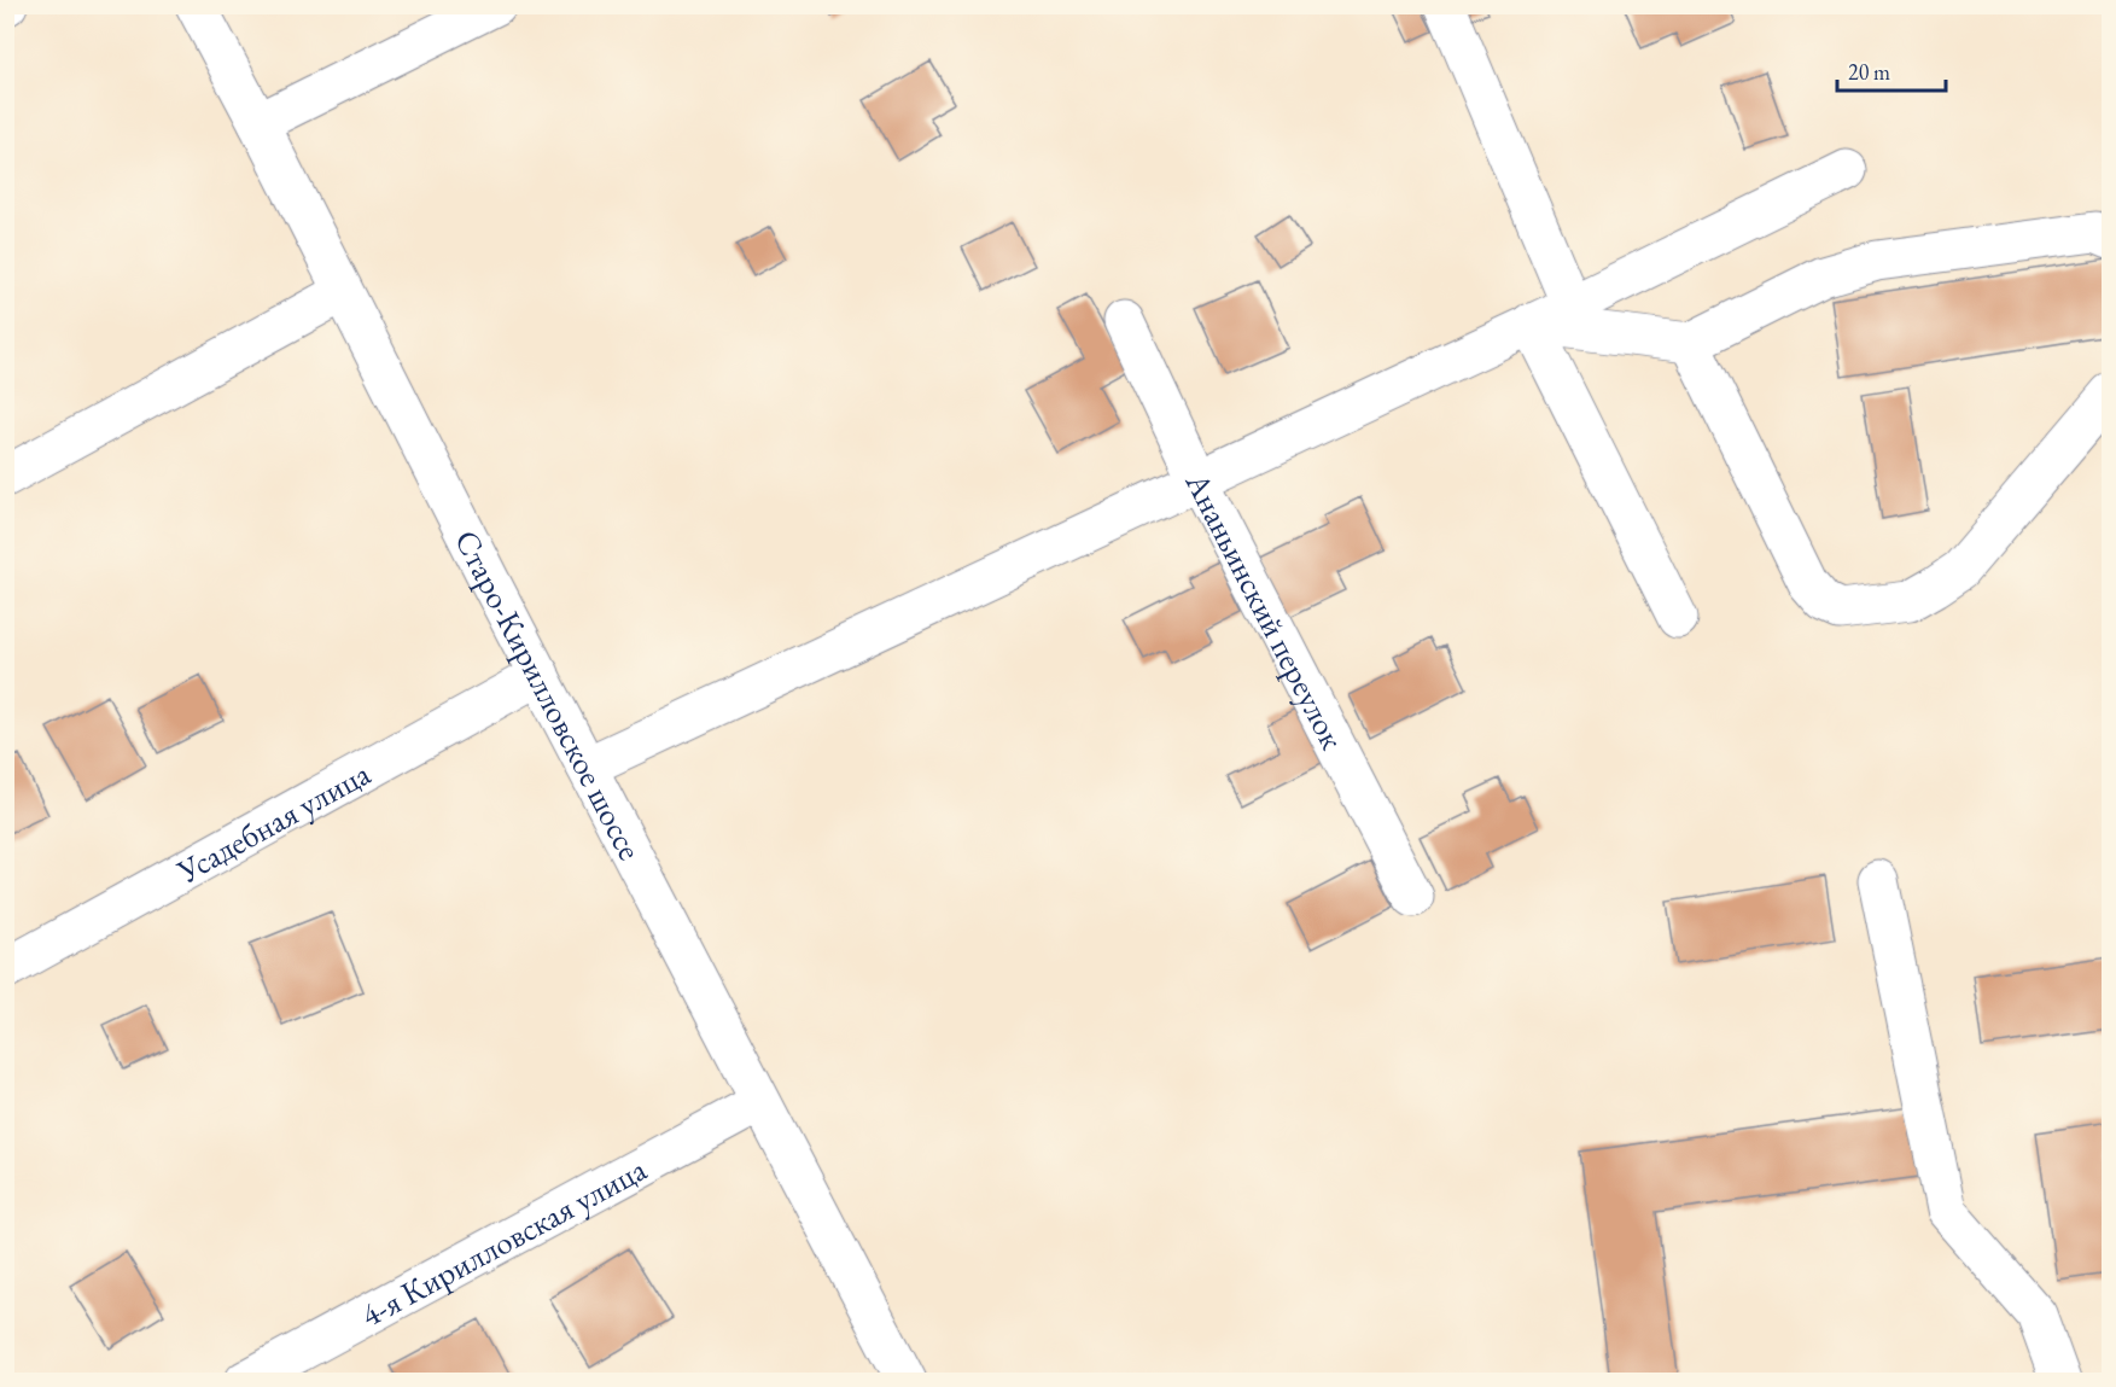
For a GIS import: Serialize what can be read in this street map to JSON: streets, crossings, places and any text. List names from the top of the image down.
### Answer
{
  "streets": {
    "street": [
      "Ананьинский переулок",
      "Старо-Кирилловское шоссе",
      "Усадебная улица",
      "4-я Кирилловская улица"
    ]
  },
  "crossings": [
    ["Старо-Кирилловское шоссе", "Усадебная улица"],
    ["Старо-Кирилловское шоссе", "4-я Кирилловская улица"]
  ],
  "scale_bar": "20 m"
}
